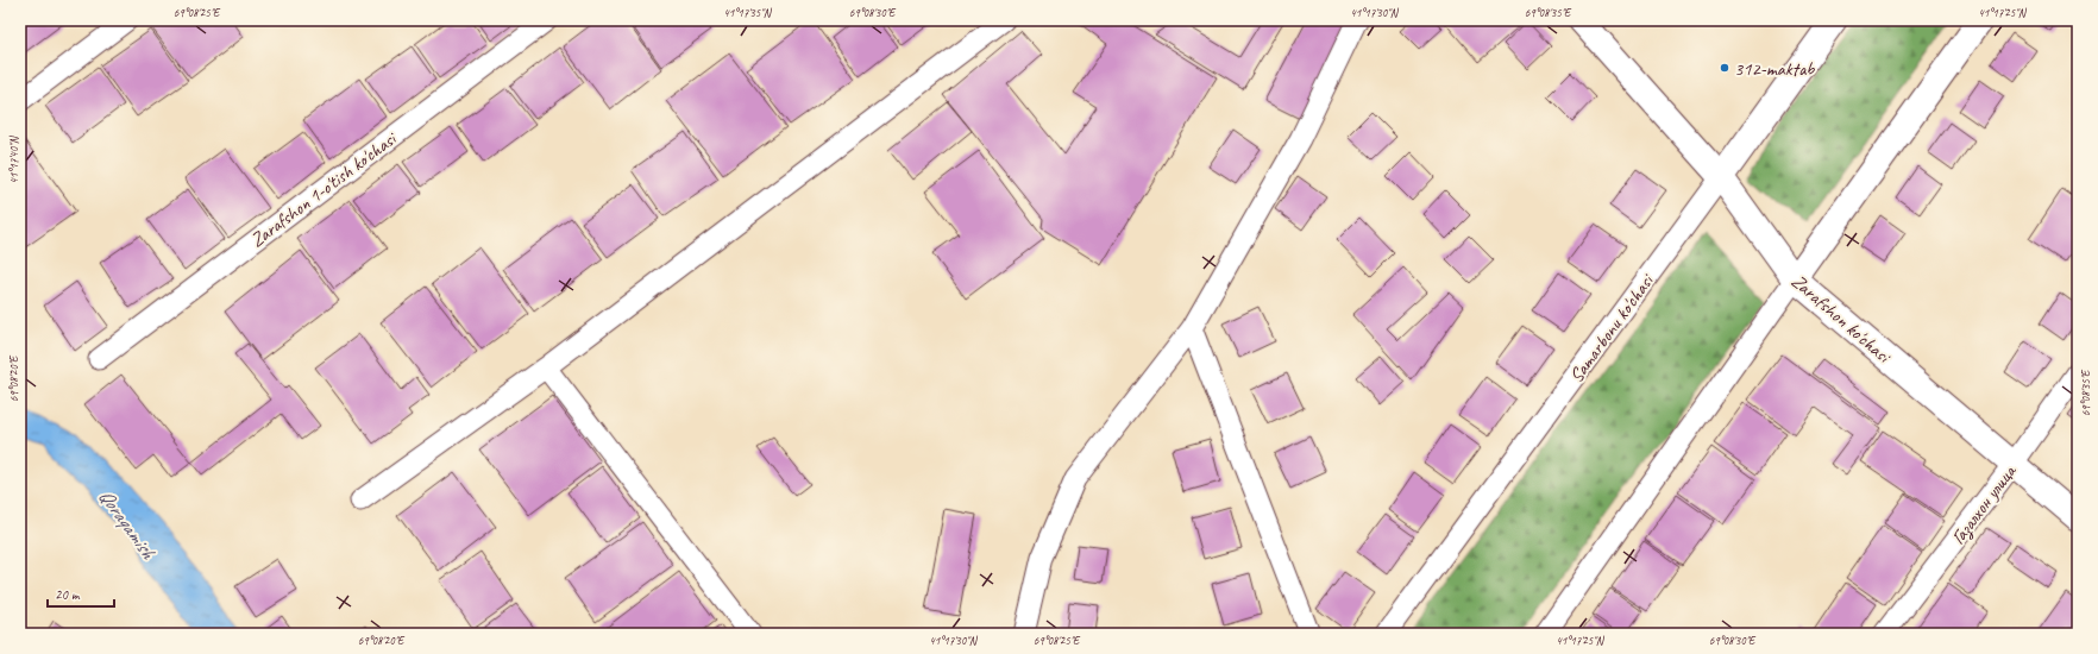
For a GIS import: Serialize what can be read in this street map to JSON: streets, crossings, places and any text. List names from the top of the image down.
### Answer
{
  "streets": {
    "street": [
      "Zarafshon 1-o'tish ko'chasi",
      "Zarafshon ko'chasi",
      "Samarbonu ko'chasi",
      "Газалхон улица"
    ]
  },
  "crossings": [
    ["Zarafshon ko'chasi", "Samarbonu ko'chasi"],
    ["Zarafshon ko'chasi", "Газалхон улица"]
  ],
  "water": ["Qoraqamish"],
  "places": ["312-maktab"],
  "scale_bar": "20 m",
  "coordinates": [
    "69°08'25\"E",
    "41°17'35\"N",
    "69°08'30\"E",
    "41°17'30\"N",
    "69°08'35\"E",
    "41°17'25\"N",
    "41°17'40\"N",
    "69°08'20\"E"
  ]
}
